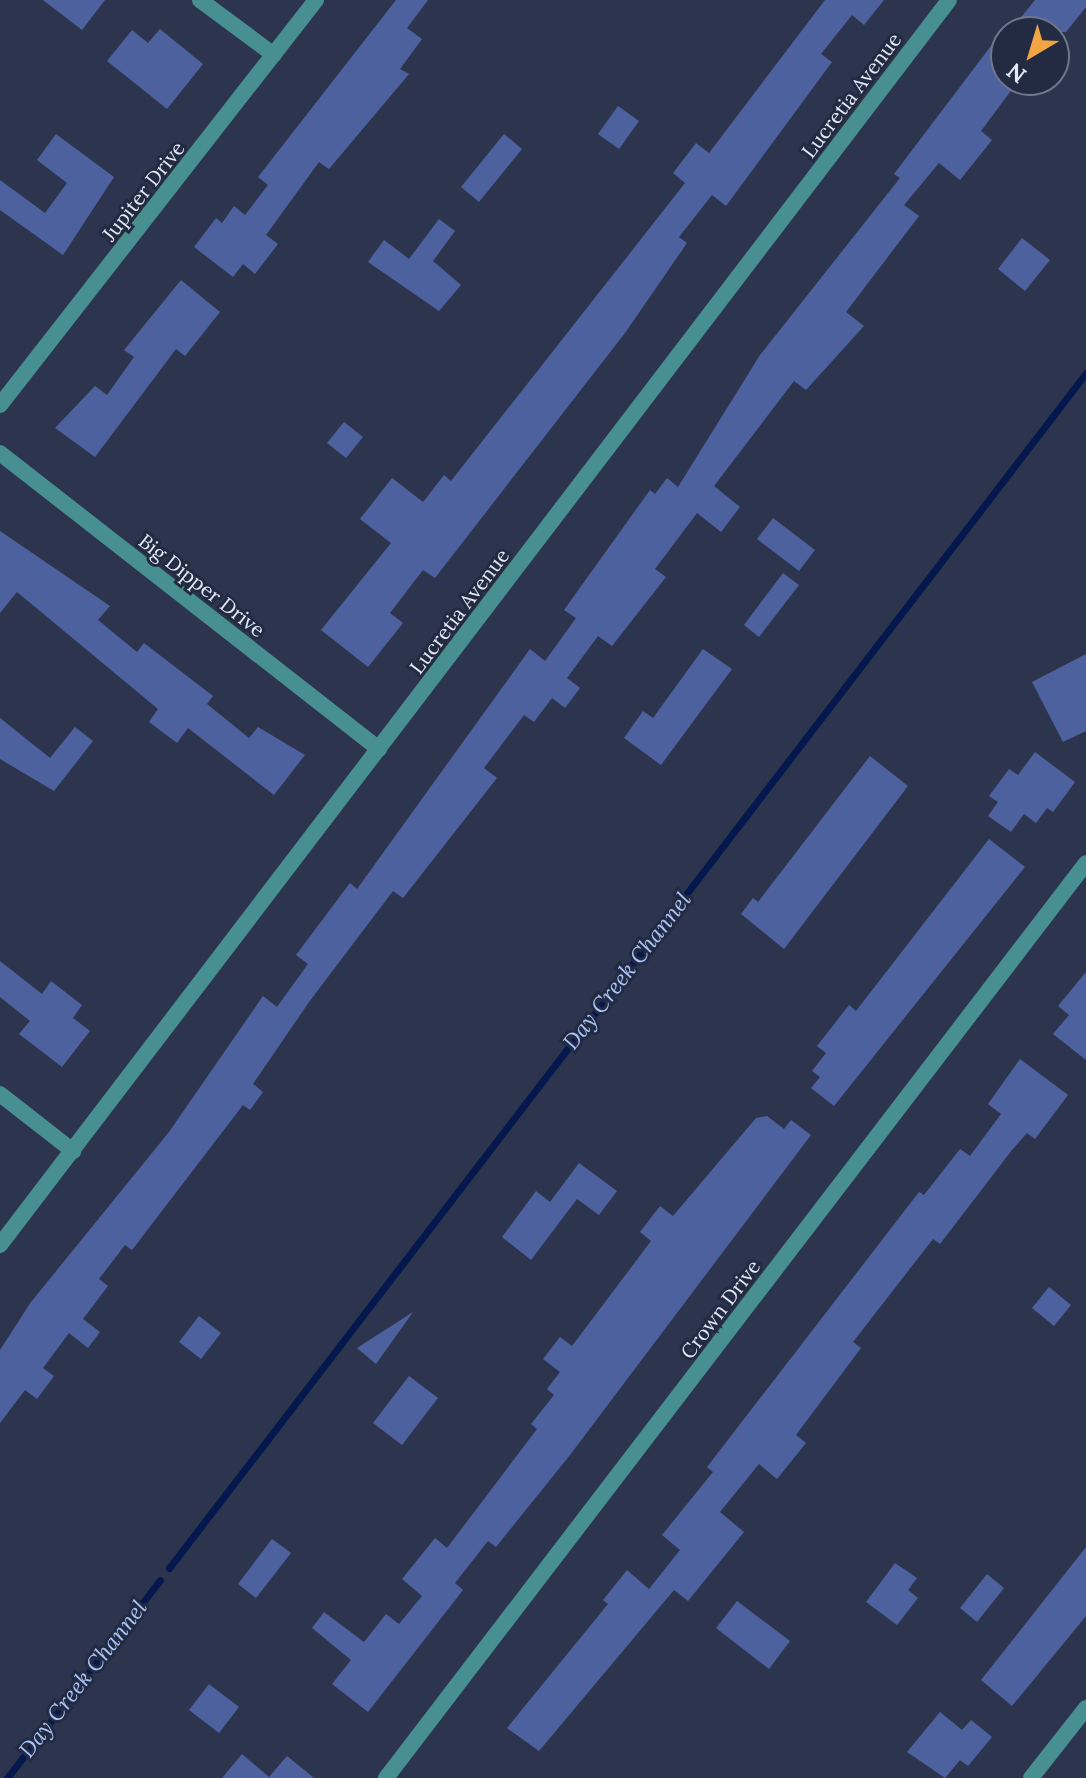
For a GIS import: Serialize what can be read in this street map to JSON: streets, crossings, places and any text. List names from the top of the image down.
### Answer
{
  "streets": {
    "street": [
      "Lucretia Avenue",
      "Jupiter Drive",
      "Big Dipper Drive",
      "Crown Drive"
    ]
  },
  "crossings": [
    ["Lucretia Avenue", "Big Dipper Drive"]
  ],
  "water": ["Day Creek Channel"],
  "north": "bottom left"
}
